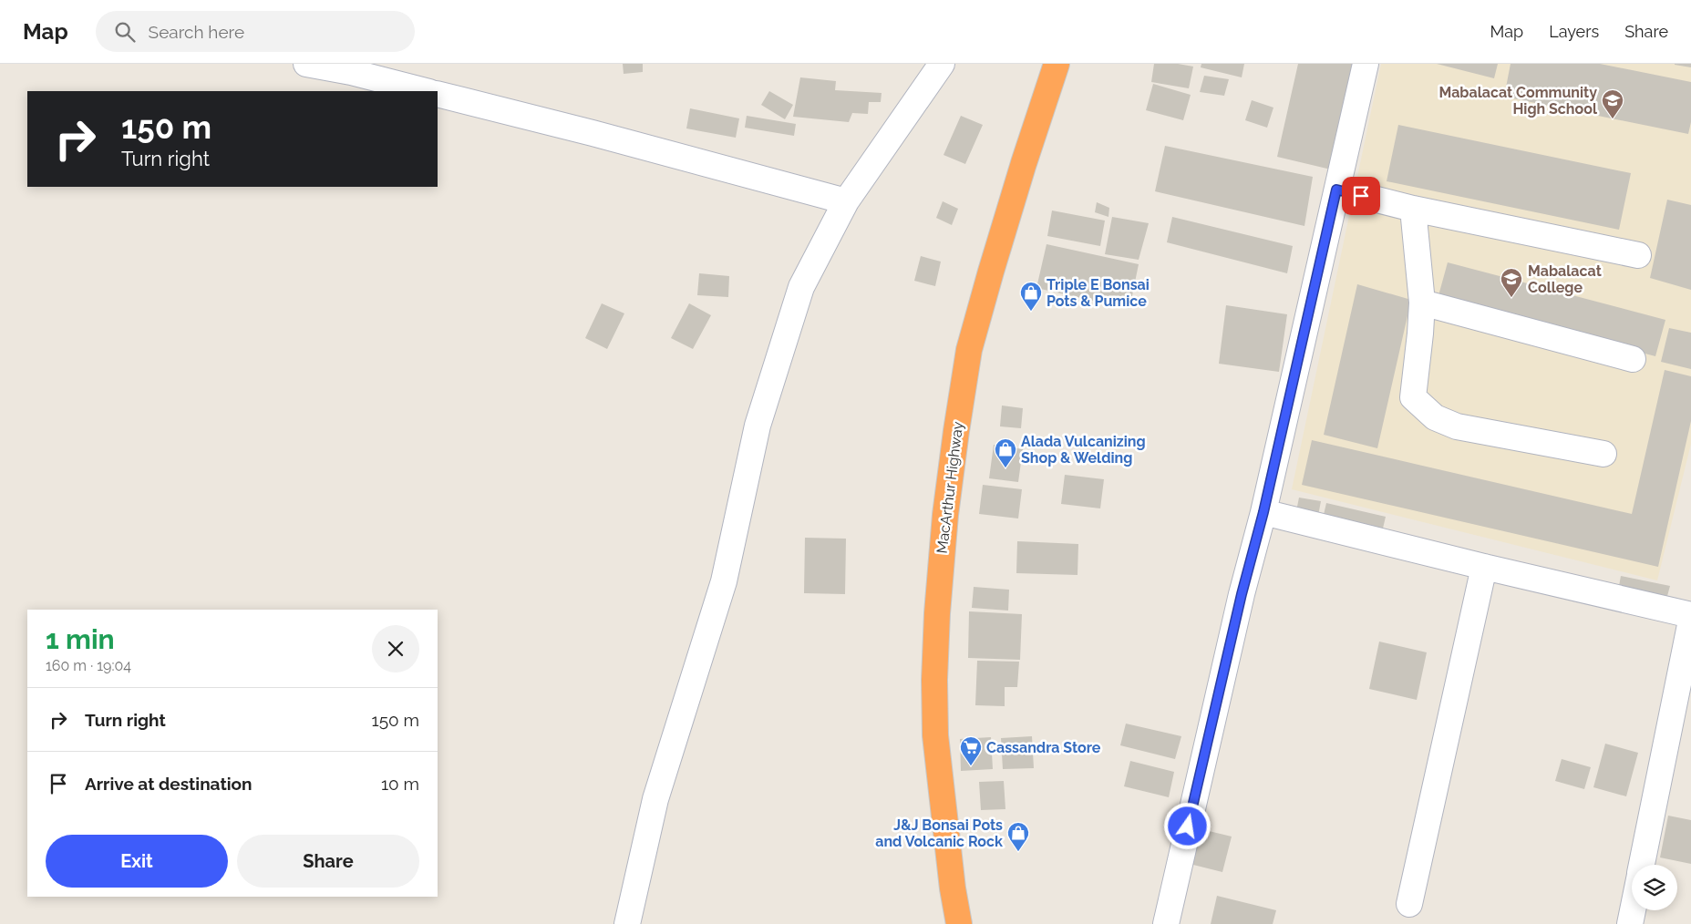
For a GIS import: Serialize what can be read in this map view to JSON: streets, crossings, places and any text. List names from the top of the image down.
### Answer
{
  "streets": {
    "highway": ["MacArthur Highway"]
  },
  "places": {
    "school or university": ["Mabalacat Community High School", "Mabalacat College"],
    "shop": ["Triple E Bonsai Pots & Pumice", "Alada Vulcanizing Shop & Welding", "J&J Bonsai Pots and Volcanic Rock"],
    "supermarket": ["Cassandra Store"]
  },
  "page": {
    "header": "Map",
    "search": "Search here",
    "nav": ["Map", "Layers", "Share"],
    "turn": ["150 m", "Turn right"],
    "heading": ["1 min", "160 m · 19:04"],
    "list": [
      {
        "name": "Turn right",
        "value": "150 m"
      },
      {
        "name": "Arrive at destination",
        "value": "10 m"
      }
    ],
    "buttons": ["Exit", "Share"]
  }
}
